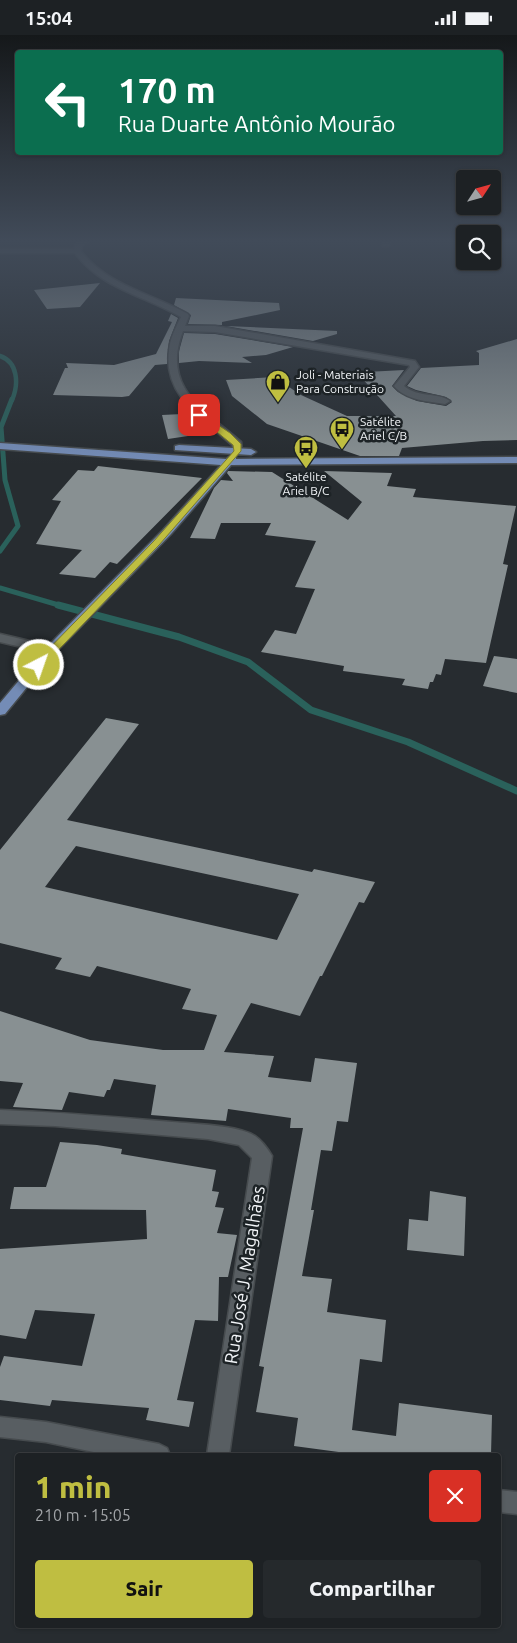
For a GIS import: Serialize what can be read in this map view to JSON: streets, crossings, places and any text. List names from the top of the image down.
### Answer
{
  "streets": {
    "street": ["Rua José J. Magalhães"]
  },
  "places": {
    "shop": ["Joli - Materiais Para Construção"],
    "bus stop": ["Satélite Ariel C/B", "Satélite Ariel B/C"]
  },
  "north": "top right",
  "page": {
    "status": "15:04",
    "turn": ["170 m", "Rua Duarte Antônio Mourão"],
    "heading": ["1 min", "210 m · 15:05"],
    "buttons": ["Sair", "Compartilhar"]
  }
}
